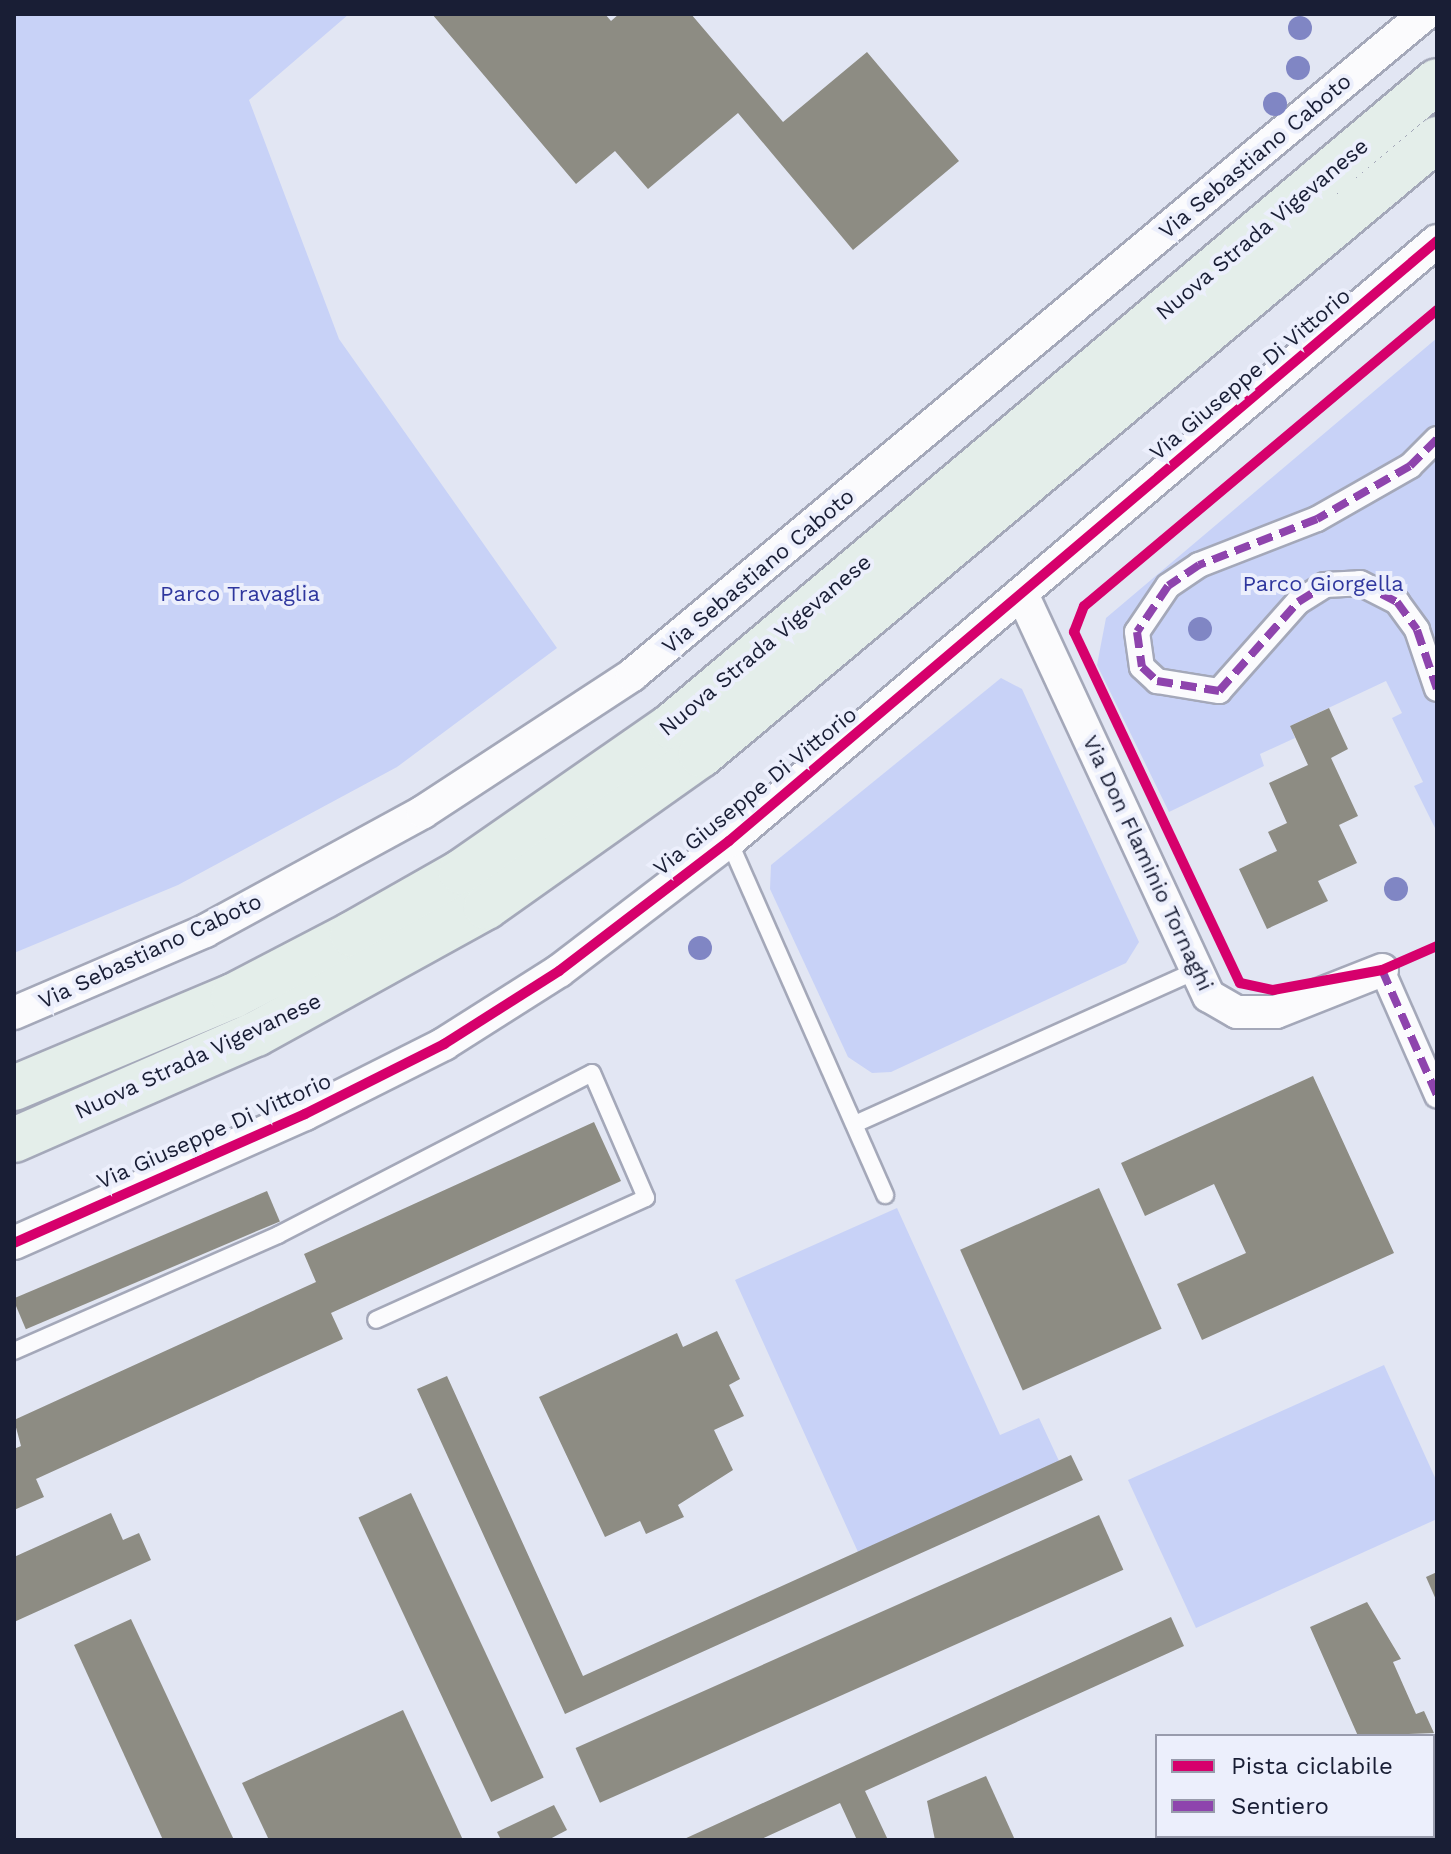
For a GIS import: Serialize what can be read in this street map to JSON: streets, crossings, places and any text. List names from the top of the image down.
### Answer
{
  "streets": {
    "main road": ["Nuova Strada Vigevanese"],
    "street": ["Via Sebastiano Caboto", "Via Giuseppe Di Vittorio", "Via Don Flaminio Tornaghi"]
  },
  "crossings": [
    ["Via Giuseppe Di Vittorio", "Via Don Flaminio Tornaghi"]
  ],
  "parks": ["Parco Giorgella", "Parco Travaglia"],
  "legend": ["Pista ciclabile", "Sentiero"]
}
